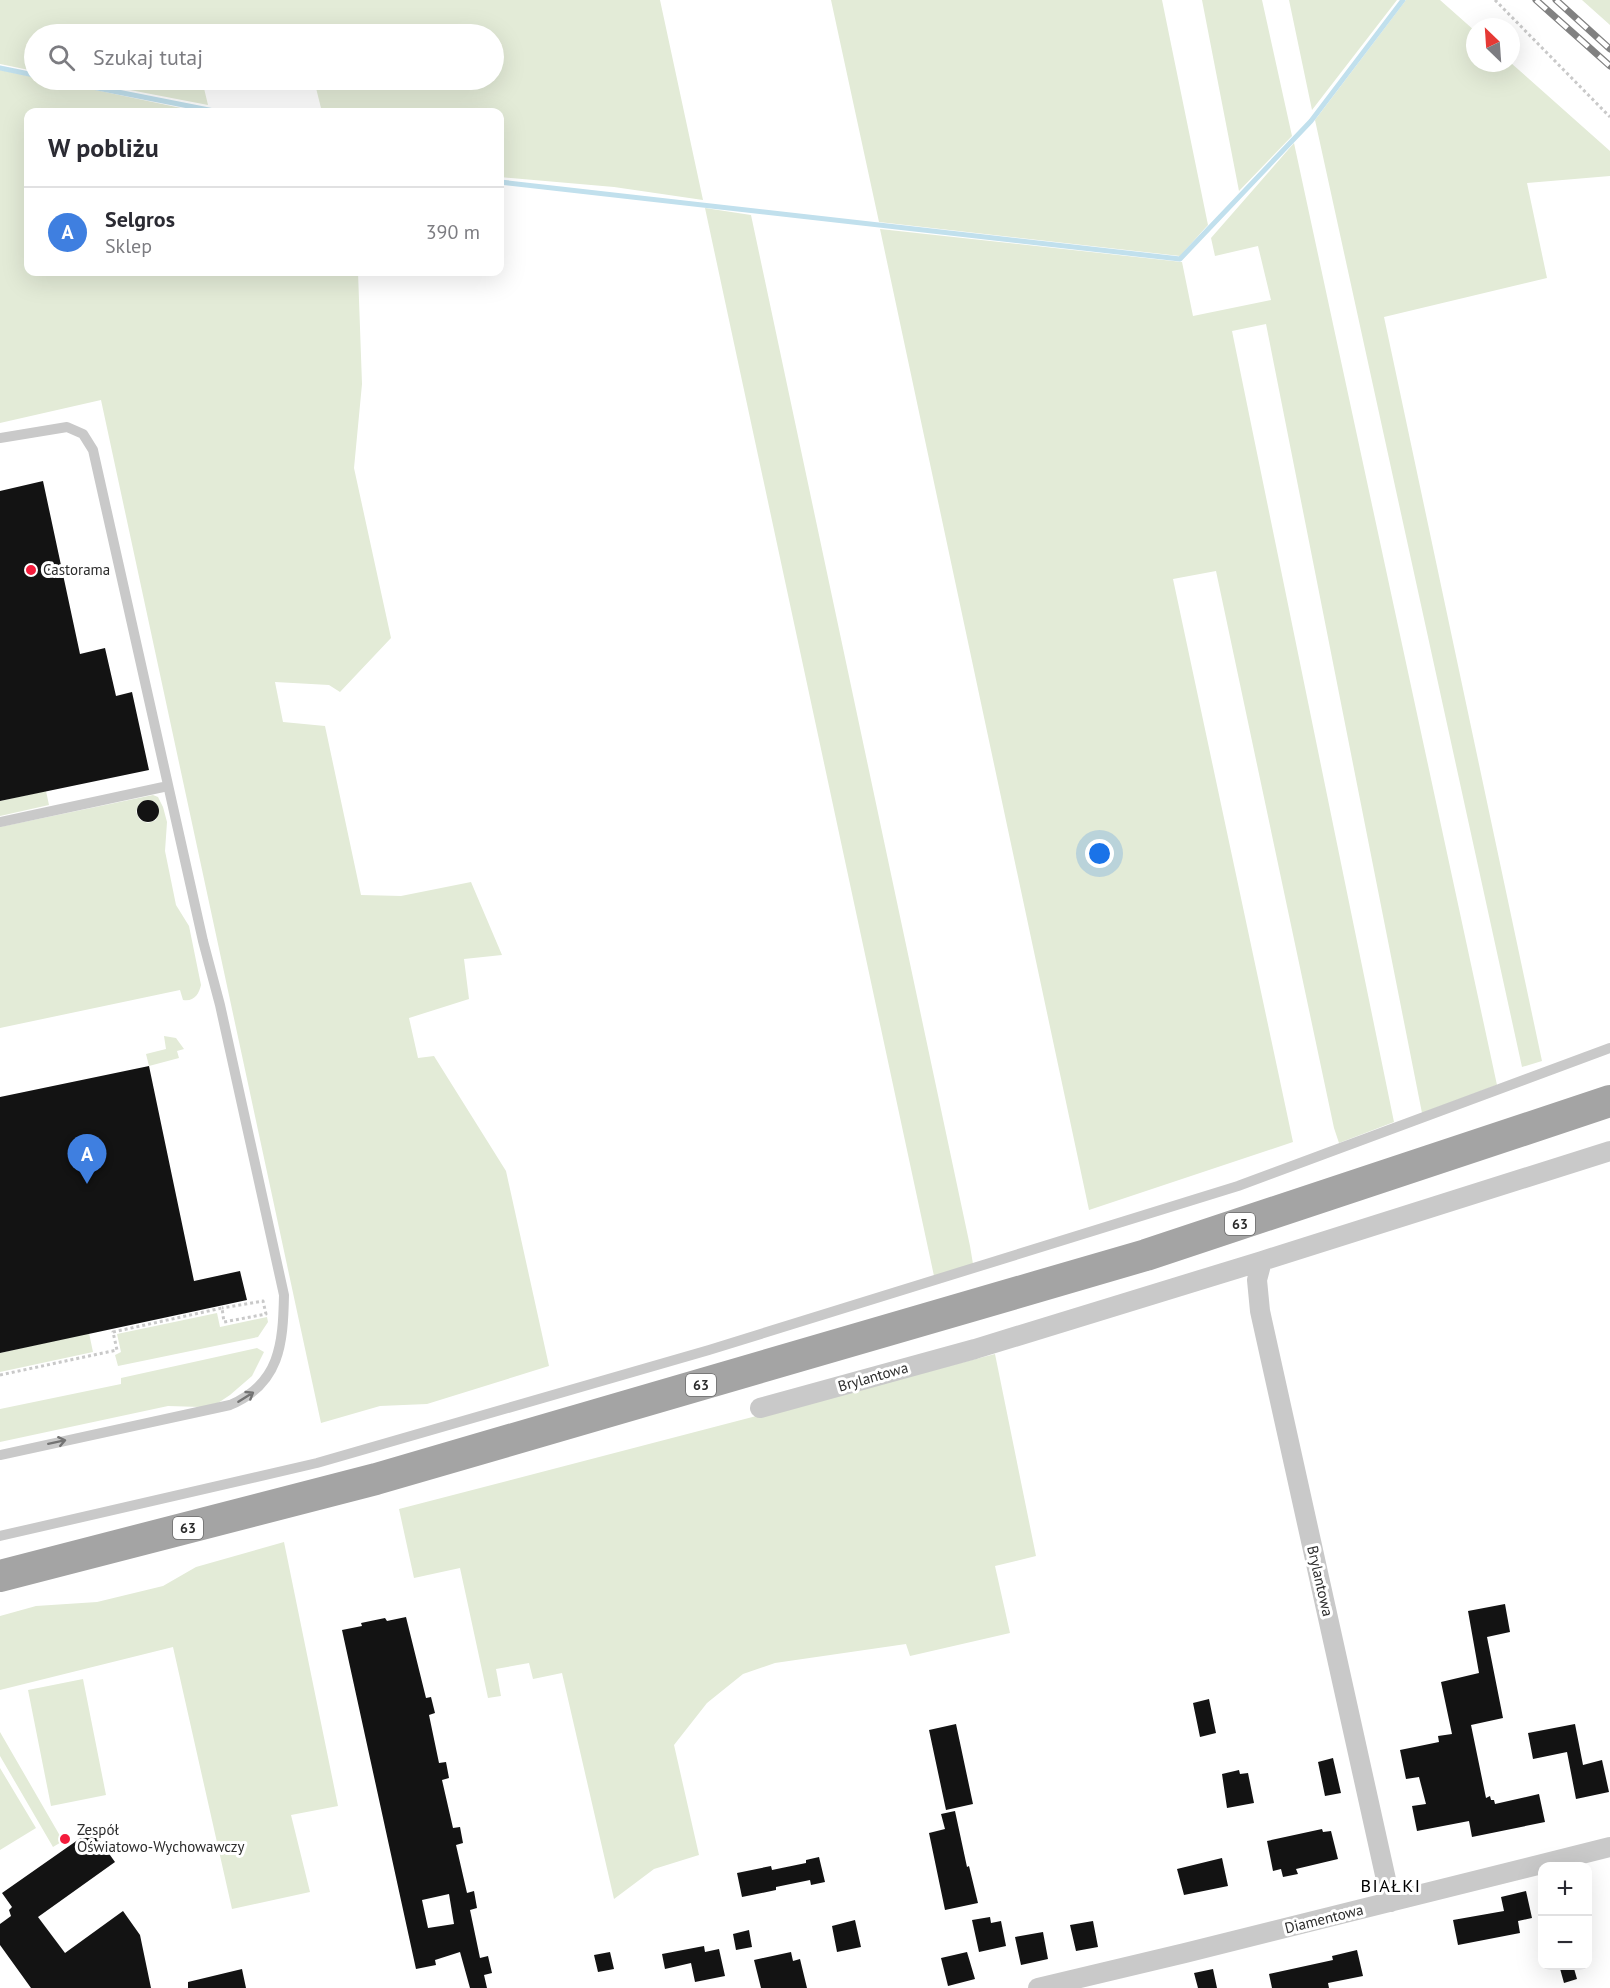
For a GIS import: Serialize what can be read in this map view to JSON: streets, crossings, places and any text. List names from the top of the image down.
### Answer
{
  "streets": {
    "main road": ["63"],
    "street": ["Brylantowa", "Diamentowa"]
  },
  "crossings": [
    ["Brylantowa", "Diamentowa"]
  ],
  "districts": ["BIAŁKI"],
  "places": ["Castorama", "Zespół Oświatowo-Wychowawczy"],
  "north": "top left",
  "page": {
    "search": "Szukaj tutaj",
    "heading": "W pobliżu",
    "list": [
      {
        "mark": "A",
        "name": "Selgros",
        "note": "Sklep",
        "value": "390 m"
      }
    ],
    "pins": "A",
    "map_buttons": ["+", "−"]
  }
}
